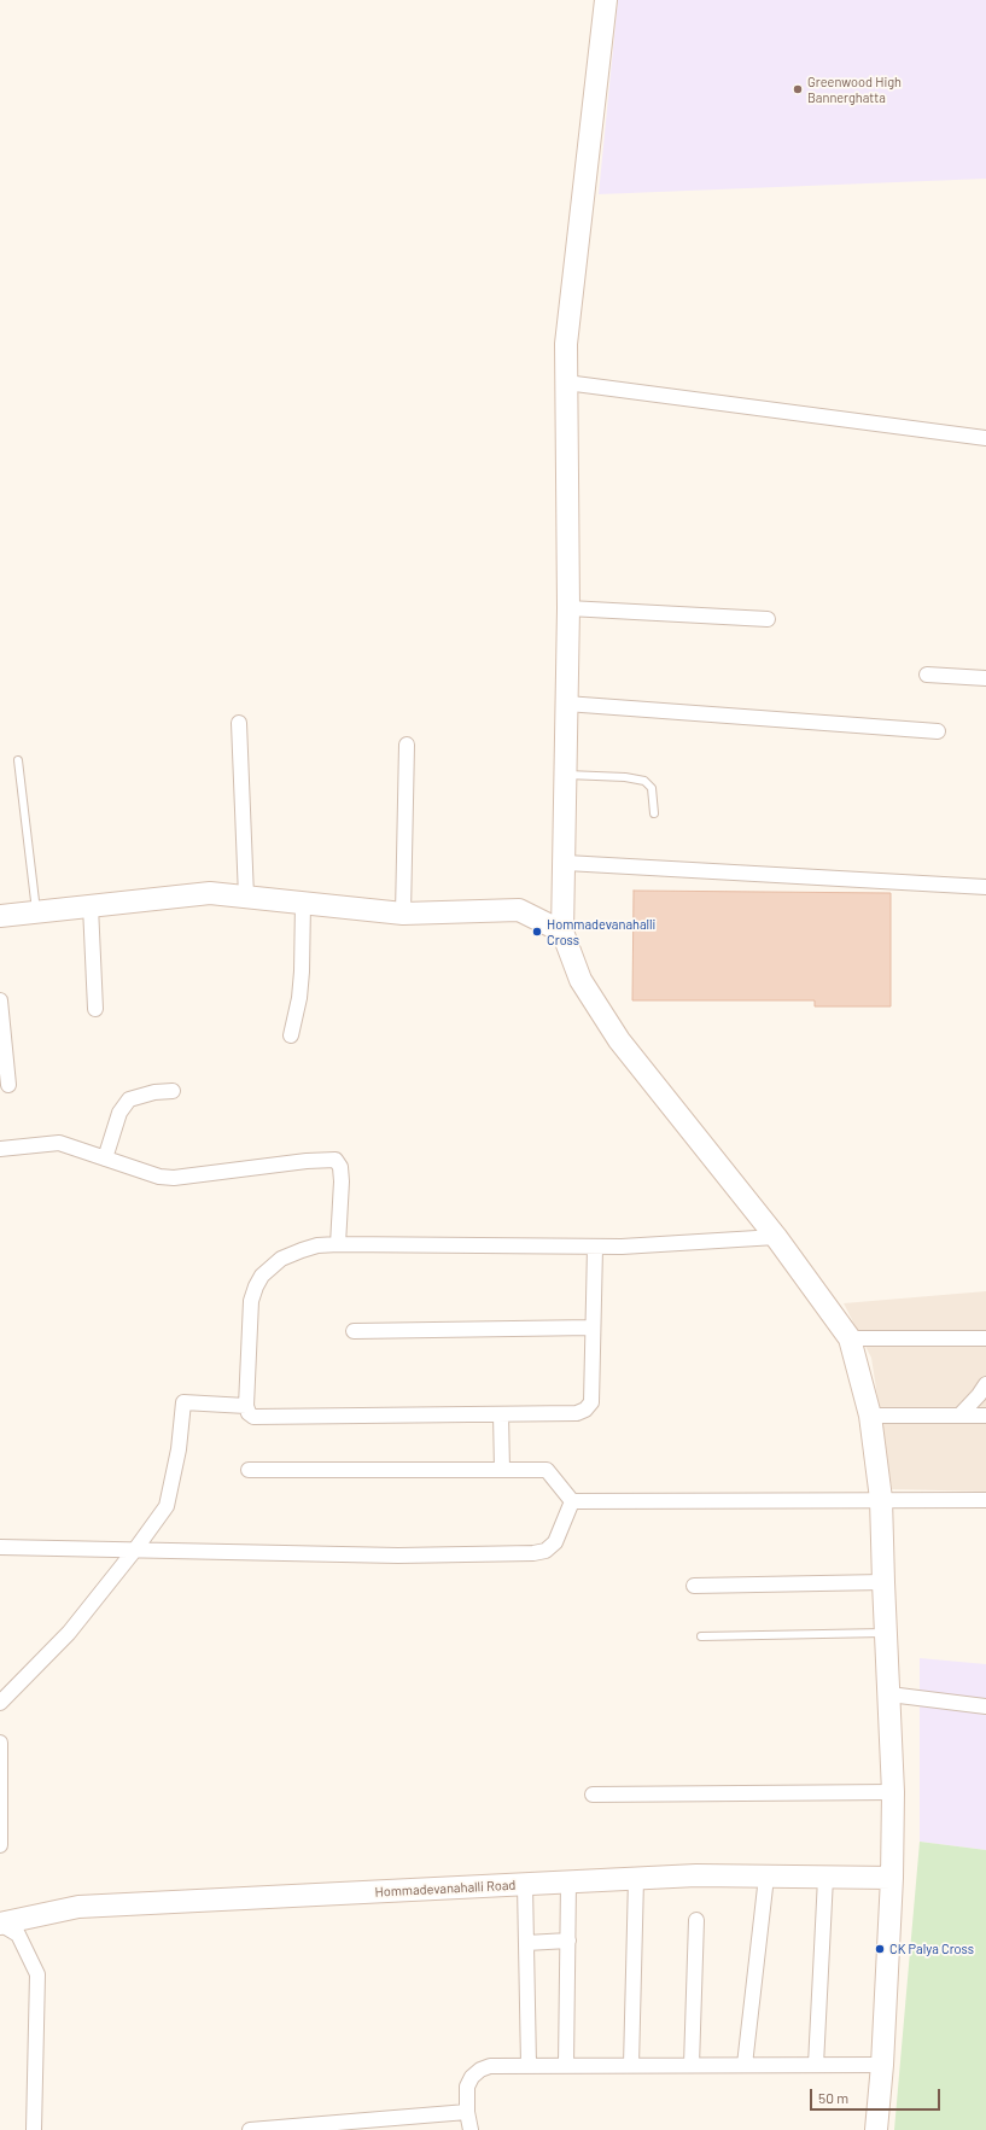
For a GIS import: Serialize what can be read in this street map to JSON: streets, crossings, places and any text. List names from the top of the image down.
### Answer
{
  "streets": {
    "main road": ["Hommadevanahalli Road"]
  },
  "places": ["Greenwood High Bannerghatta", "Hommadevanahalli Cross", "CK Palya Cross"],
  "scale_bar": "50 m"
}
